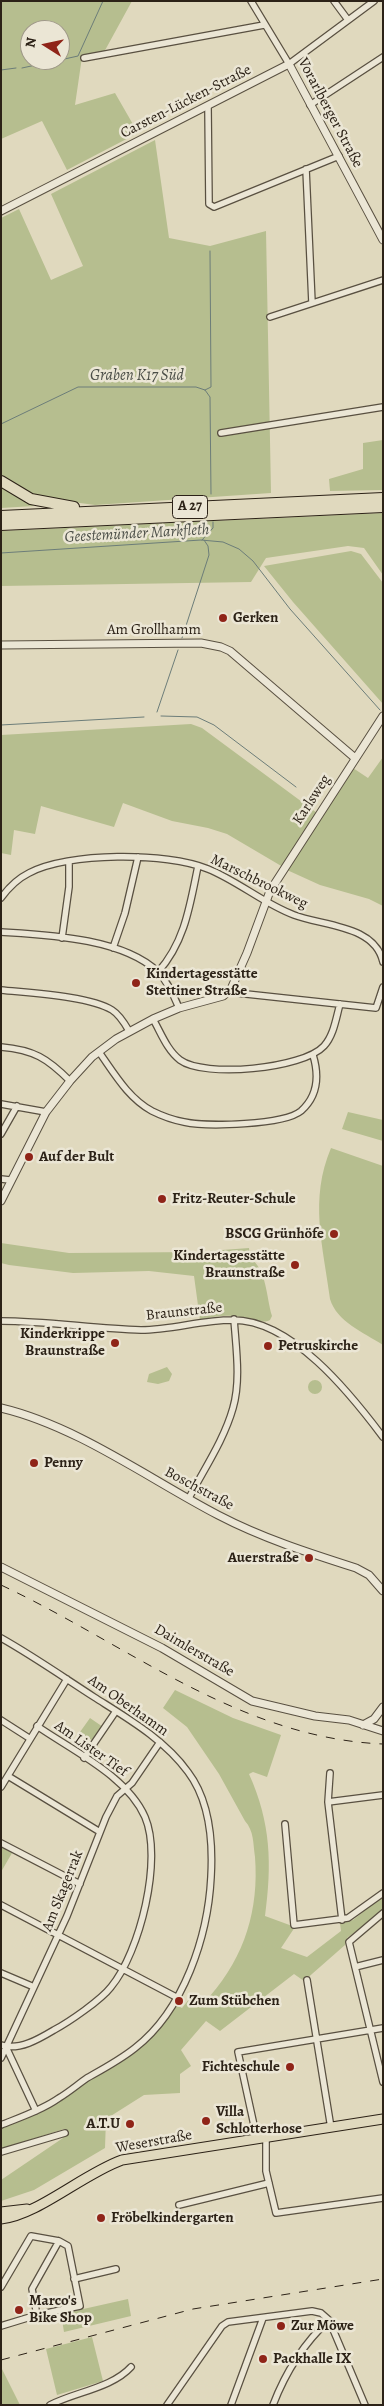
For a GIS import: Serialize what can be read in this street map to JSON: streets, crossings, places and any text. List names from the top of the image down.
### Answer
{
  "streets": {
    "highway": ["A 27"],
    "main road": ["Weserstraße"],
    "street": [
      "Carsten-Lücken-Straße",
      "Vorarlberger Straße",
      "Am Grollhamm",
      "Karlsweg",
      "Marschbrookweg",
      "Braunstraße",
      "Boschstraße",
      "Daimlerstraße",
      "Am Oberhamm",
      "Am Lister Tief",
      "Am Skagerrak"
    ]
  },
  "crossings": [
    ["Carsten-Lücken-Straße", "Vorarlberger Straße"],
    ["Am Grollhamm", "Karlsweg"],
    ["Karlsweg", "Marschbrookweg"],
    ["Am Oberhamm", "Am Skagerrak"],
    ["Am Lister Tief", "Am Skagerrak"]
  ],
  "water": ["Graben K17 Süd", "Geestemünder Markfleth"],
  "places": [
    "Gerken",
    "Kindertagesstätte Stettiner Straße",
    "Auf der Bult",
    "Fritz-Reuter-Schule",
    "BSCG Grünhöfe",
    "Kindertagesstätte Braunstraße",
    "Kinderkrippe Braunstraße",
    "Petruskirche",
    "Penny",
    "Auerstraße",
    "Zum Stübchen",
    "Fichteschule",
    "Villa Schlotterhose",
    "A.T.U",
    "Fröbelkindergarten",
    "Marco's Bike Shop",
    "Zur Möwe",
    "Packhalle IX"
  ],
  "north": "left"
}
